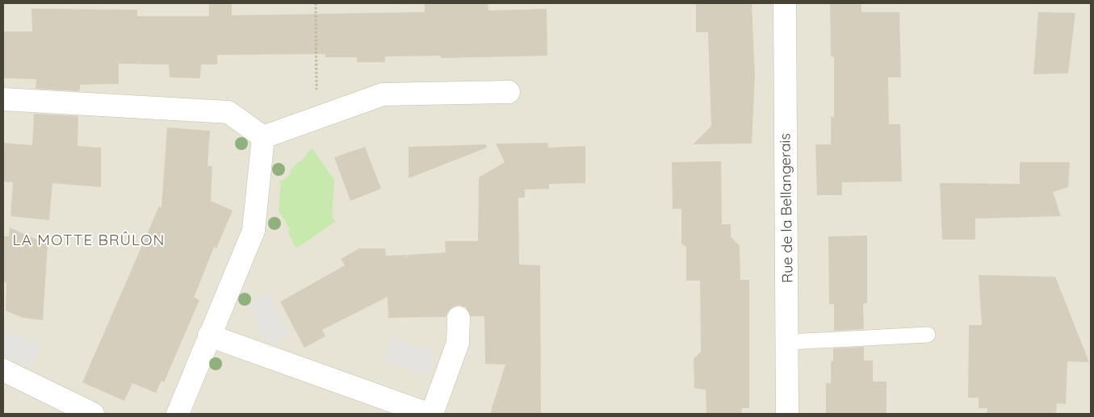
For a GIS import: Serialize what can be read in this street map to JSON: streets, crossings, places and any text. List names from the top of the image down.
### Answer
{
  "streets": {
    "street": ["Rue de la Bellangerais"]
  },
  "districts": ["LA MOTTE BRÛLON"]
}
